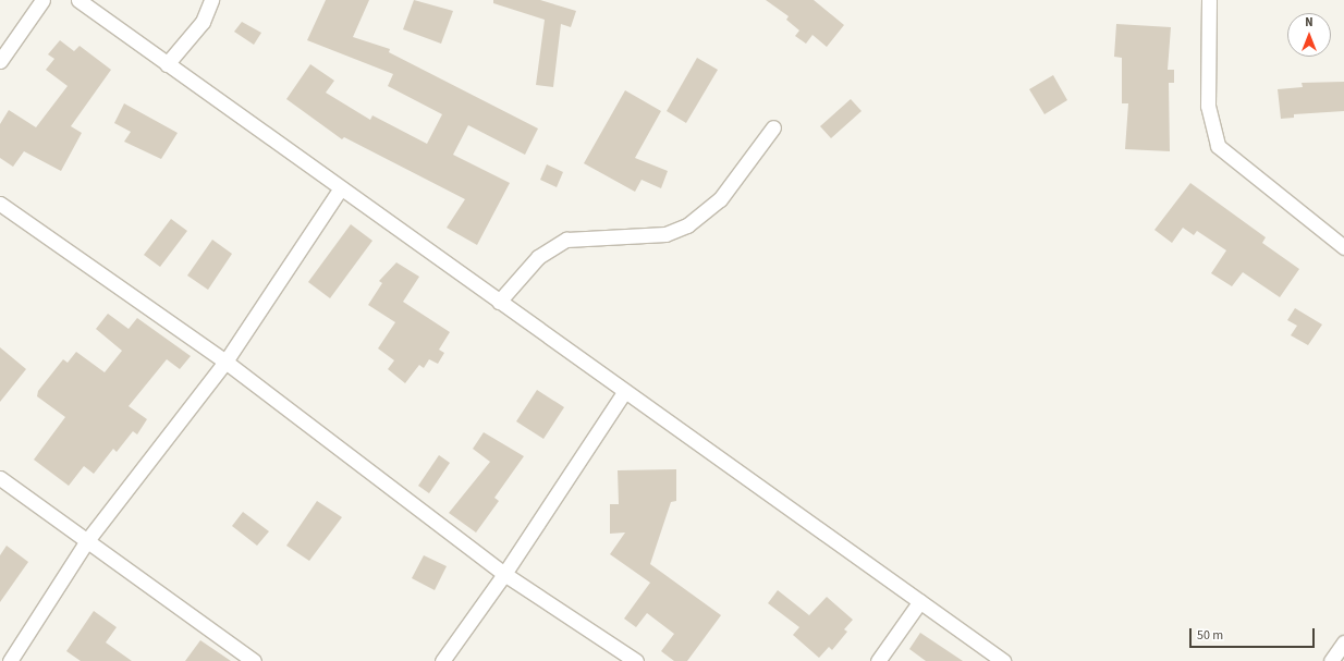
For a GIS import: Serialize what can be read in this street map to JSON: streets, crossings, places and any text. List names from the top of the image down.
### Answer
{
  "scale_bar": "50 m",
  "north": "top"
}
